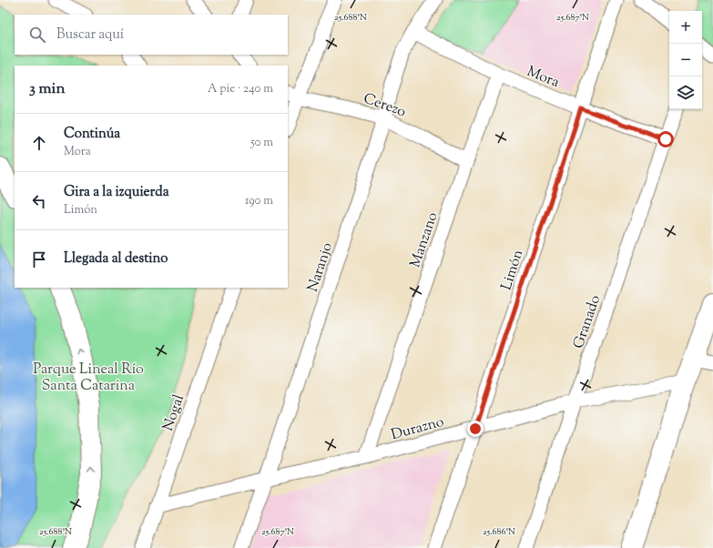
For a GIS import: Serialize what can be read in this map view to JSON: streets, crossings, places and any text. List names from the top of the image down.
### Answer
{
  "streets": {
    "street": [
      "Mora",
      "Cerezo",
      "Manzano",
      "Naranjo",
      "Limón",
      "Granado",
      "Nogal",
      "Durazno"
    ]
  },
  "crossings": [
    ["Mora", "Manzano"],
    ["Mora", "Naranjo"],
    ["Mora", "Limón"],
    ["Mora", "Granado"],
    ["Cerezo", "Manzano"],
    ["Cerezo", "Naranjo"],
    ["Manzano", "Durazno"],
    ["Naranjo", "Durazno"],
    ["Limón", "Durazno"],
    ["Granado", "Durazno"],
    ["Nogal", "Durazno"]
  ],
  "parks": ["Parque Lineal Río Santa Catarina"],
  "page": {
    "map_buttons": ["+", "−"],
    "search": "Buscar aquí",
    "heading": ["3 min", "A pie · 240 m"],
    "list": [
      ["Continúa", "Mora", "50 m"],
      ["Gira a la izquierda", "Limón", "190 m"],
      "Llegada al destino"
    ]
  },
  "coordinates": ["25.688°N", "25.687°N", "25.686°N"]
}
